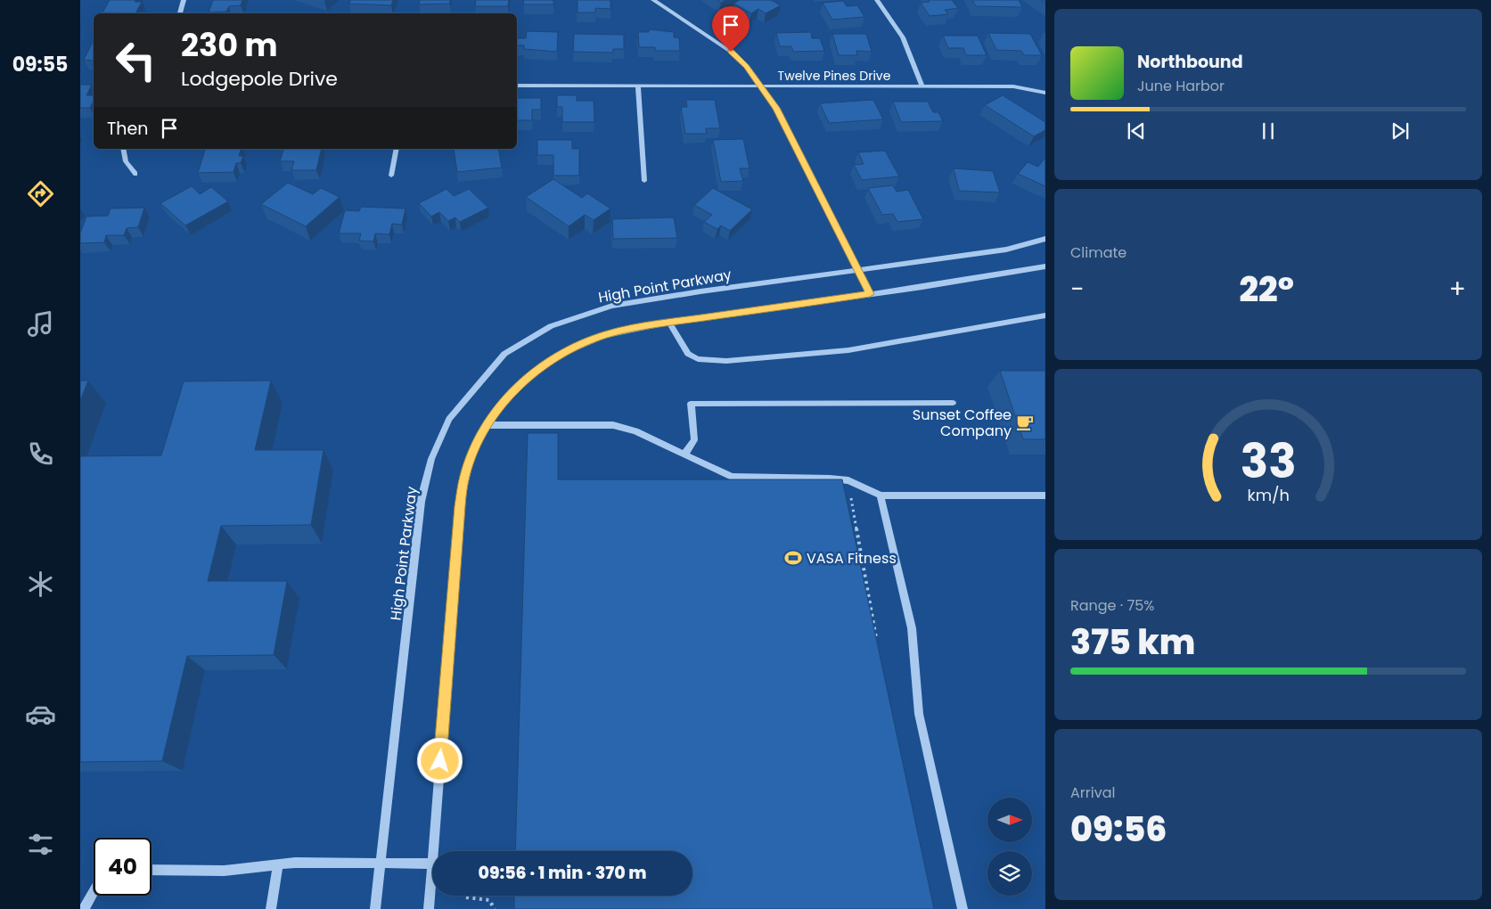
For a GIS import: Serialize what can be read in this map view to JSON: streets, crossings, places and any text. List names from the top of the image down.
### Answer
{
  "streets": {
    "street": ["Twelve Pines Drive", "High Point Parkway"]
  },
  "places": {
    "cafe": ["Sunset Coffee Company"],
    "sports": ["VASA Fitness"]
  },
  "north": "right",
  "page": {
    "tabs": "09:55",
    "turn": ["230 m", "Lodgepole Drive"],
    "song": ["Northbound", "June Harbor"],
    "then": "Then",
    "tile": [
      "Climate",
      ["Range · 75%", "375 km"],
      ["Arrival", "09:56"]
    ],
    "heat": ["−", "22°", "+"],
    "limit": "40",
    "trip": "09:56 · 1 min · 370 m",
    "gauge": ["33", "km/h"]
  }
}
